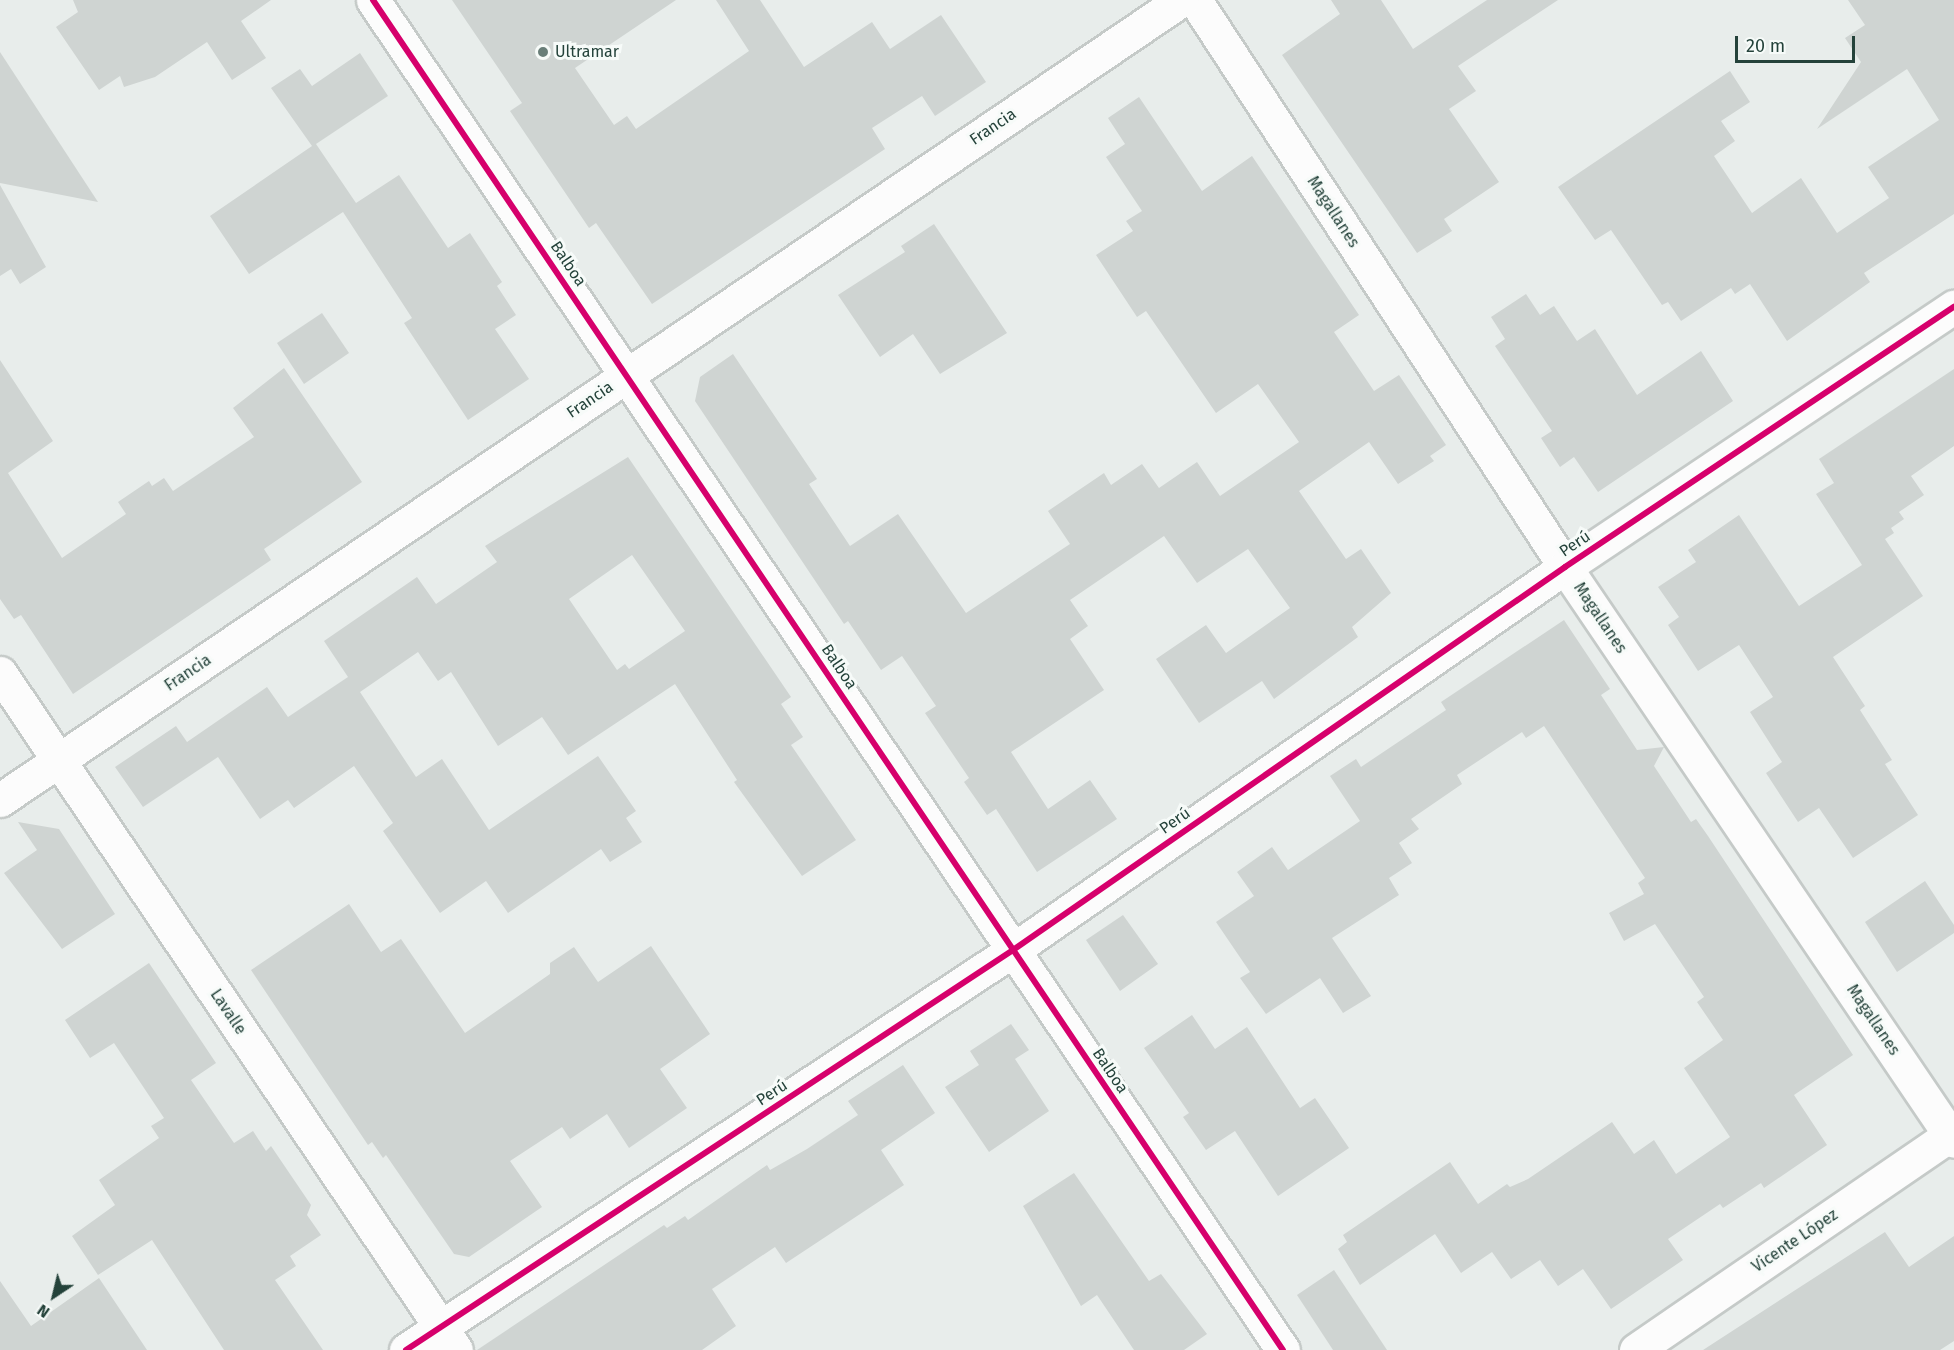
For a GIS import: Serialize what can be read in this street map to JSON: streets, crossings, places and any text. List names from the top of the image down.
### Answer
{
  "streets": {
    "street": [
      "Francia",
      "Magallanes",
      "Balboa",
      "Perú",
      "Lavalle",
      "Vicente López"
    ]
  },
  "crossings": [
    ["Francia", "Balboa"],
    ["Francia", "Lavalle"],
    ["Magallanes", "Perú"],
    ["Magallanes", "Vicente López"],
    ["Balboa", "Perú"],
    ["Perú", "Lavalle"]
  ],
  "places": ["Ultramar"],
  "scale_bar": "20 m",
  "north": "bottom left"
}
